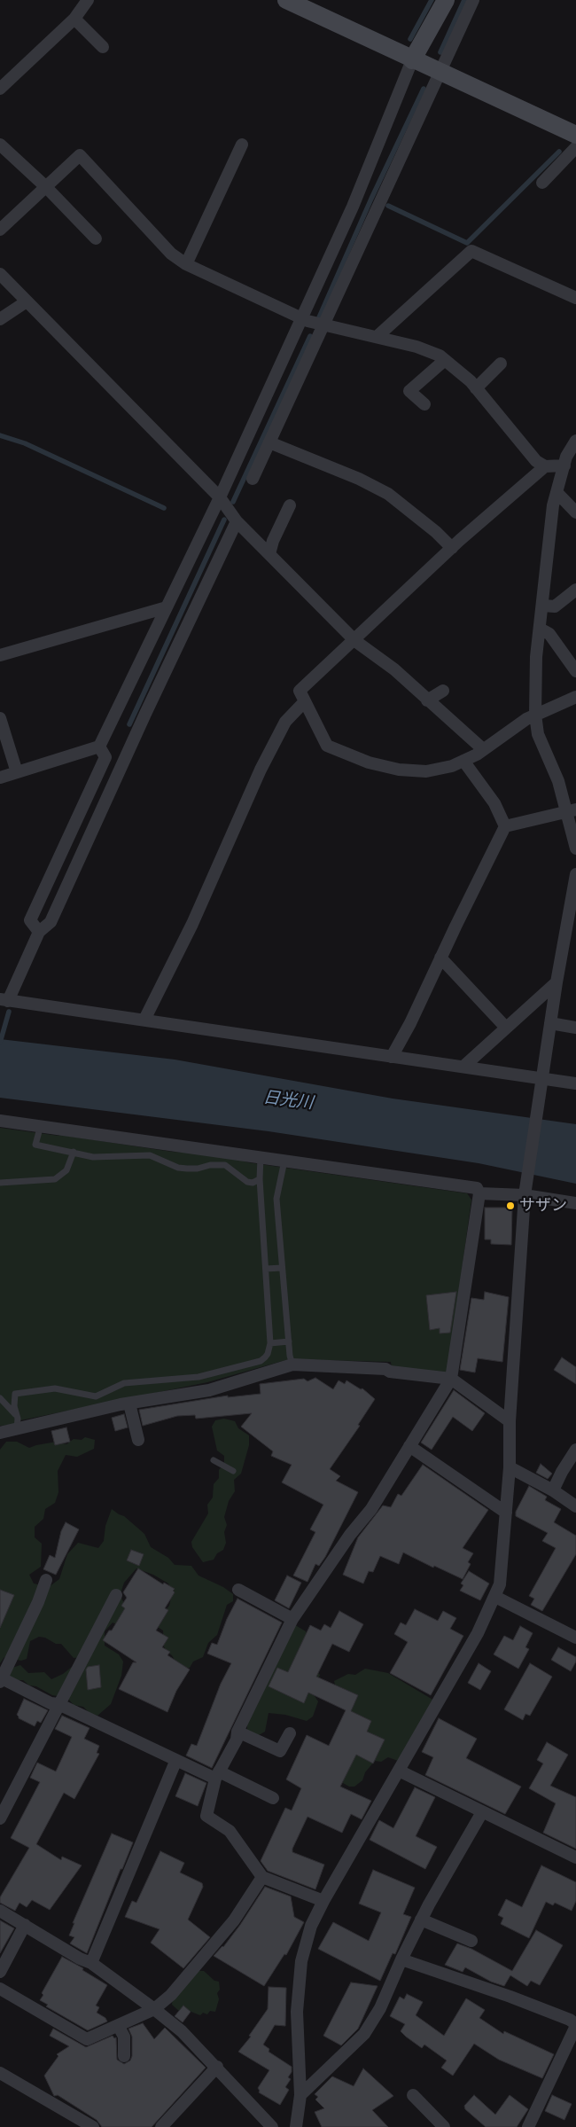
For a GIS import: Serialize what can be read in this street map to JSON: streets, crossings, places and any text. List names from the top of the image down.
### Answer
{
  "water": ["日光川"],
  "places": ["サザン"]
}
